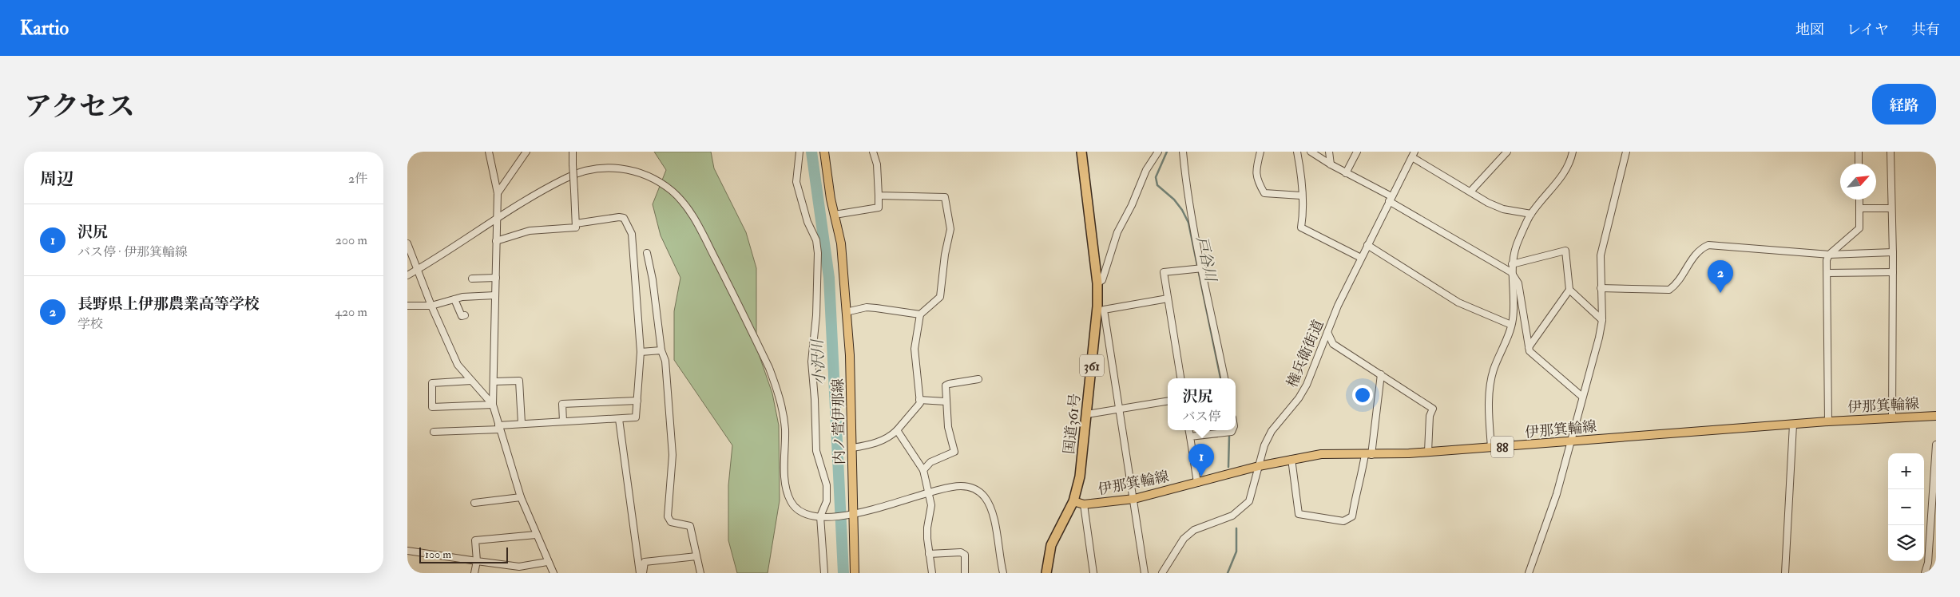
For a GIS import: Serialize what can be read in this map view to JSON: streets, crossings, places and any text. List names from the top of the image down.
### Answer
{
  "streets": {
    "highway": ["361", "国道361号"],
    "main road": ["伊那箕輪線", "内ノ萱伊那線", "88"],
    "street": ["権兵衛街道"]
  },
  "crossings": [
    ["権兵衛街道", "伊那箕輪線"],
    ["伊那箕輪線", "国道361号"]
  ],
  "water": ["戸谷川", "小沢川"],
  "scale_bar": "100 m",
  "north": "top right",
  "page": {
    "header": "Kartio",
    "nav": ["地図", "レイヤ", "共有"],
    "title": "アクセス",
    "buttons": "経路",
    "heading": ["周辺", "2件"],
    "list": [
      {
        "mark": "1",
        "name": "沢尻",
        "note": "バス停 · 伊那箕輪線",
        "value": "200 m"
      },
      {
        "mark": "2",
        "name": "長野県上伊那農業高等学校",
        "note": "学校",
        "value": "420 m"
      }
    ],
    "pins": ["2", "1"],
    "popup": ["沢尻", "バス停"],
    "map_buttons": ["+", "−"],
    "scale": "100 m"
  }
}
